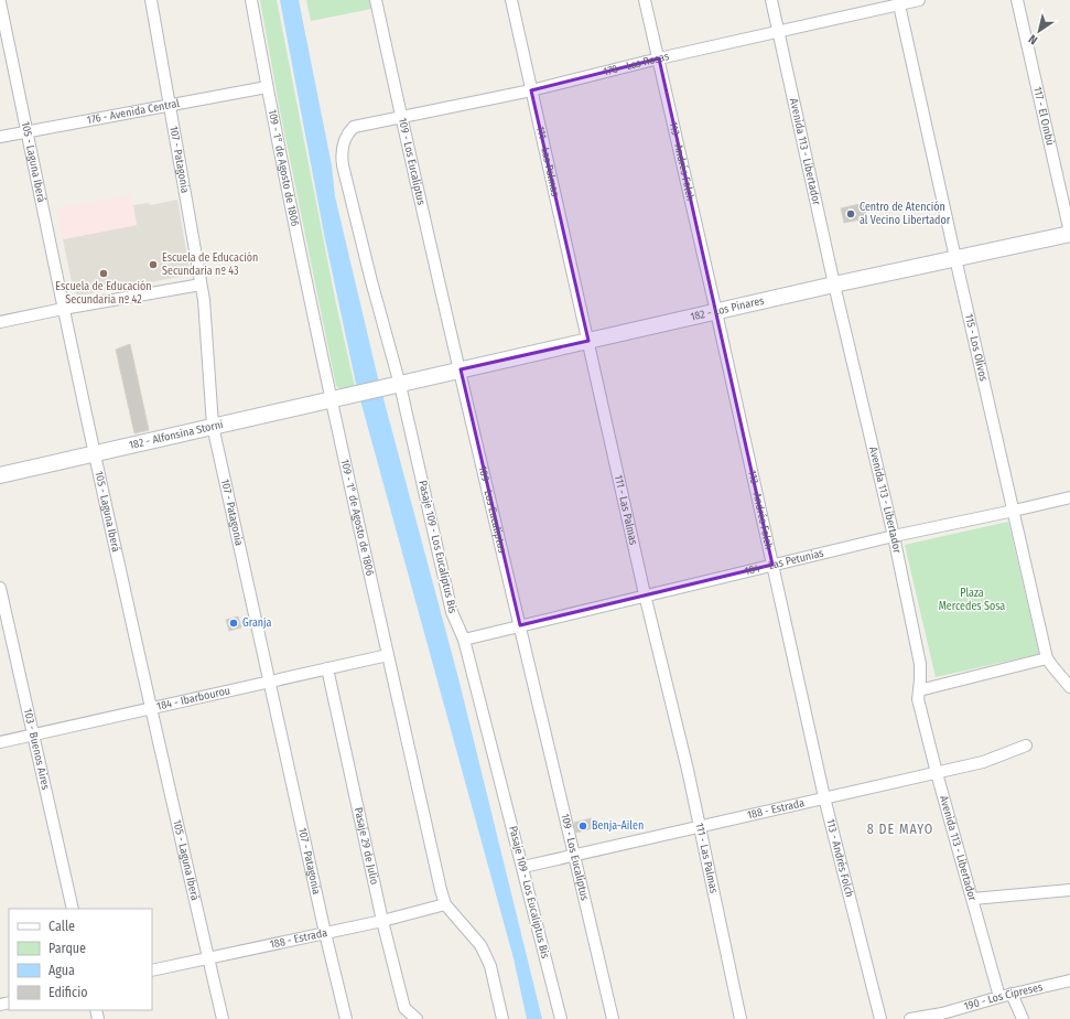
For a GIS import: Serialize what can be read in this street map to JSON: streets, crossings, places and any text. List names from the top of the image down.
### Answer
{
  "streets": {
    "street": [
      "178 - Las Rosas",
      "176 - Avenida Central",
      "117 - El Ombú",
      "Avenida 113 - Libertador",
      "107 - Patagonia",
      "111 - Las Palmas",
      "113 - Andrés Folch",
      "105 - Laguna Iberá",
      "109 - Los Eucaliptus",
      "109 - 1° de Agosto de 1806",
      "182 - Los Pinares",
      "115 - Los Olivos",
      "182 - Alfonsina Storni",
      "Pasaje 109 - Los Eucaliptus Bis",
      "184 - Las Petunias",
      "184 - Ibarbourou",
      "103 - Buenos Aires",
      "188 - Estrada",
      "Pasaje 29 de Julio",
      "190 - Los Cipreses"
    ]
  },
  "crossings": [
    ["178 - Las Rosas", "Avenida 113 - Libertador"],
    ["178 - Las Rosas", "111 - Las Palmas"],
    ["178 - Las Rosas", "113 - Andrés Folch"],
    ["178 - Las Rosas", "109 - Los Eucaliptus"],
    ["178 - Las Rosas", "115 - Los Olivos"],
    ["178 - Las Rosas", "Pasaje 109 - Los Eucaliptus Bis"],
    ["176 - Avenida Central", "107 - Patagonia"],
    ["176 - Avenida Central", "105 - Laguna Iberá"],
    ["176 - Avenida Central", "109 - 1° de Agosto de 1806"],
    ["117 - El Ombú", "182 - Los Pinares"],
    ["Avenida 113 - Libertador", "182 - Los Pinares"],
    ["Avenida 113 - Libertador", "184 - Las Petunias"],
    ["Avenida 113 - Libertador", "188 - Estrada"],
    ["Avenida 113 - Libertador", "190 - Los Cipreses"],
    ["107 - Patagonia", "182 - Alfonsina Storni"],
    ["107 - Patagonia", "184 - Ibarbourou"],
    ["107 - Patagonia", "188 - Estrada"],
    ["111 - Las Palmas", "182 - Los Pinares"],
    ["111 - Las Palmas", "184 - Las Petunias"],
    ["111 - Las Palmas", "188 - Estrada"],
    ["113 - Andrés Folch", "182 - Los Pinares"],
    ["113 - Andrés Folch", "184 - Las Petunias"],
    ["113 - Andrés Folch", "188 - Estrada"],
    ["105 - Laguna Iberá", "182 - Alfonsina Storni"],
    ["105 - Laguna Iberá", "184 - Ibarbourou"],
    ["105 - Laguna Iberá", "188 - Estrada"],
    ["109 - Los Eucaliptus", "182 - Los Pinares"],
    ["109 - Los Eucaliptus", "184 - Las Petunias"],
    ["109 - Los Eucaliptus", "188 - Estrada"],
    ["109 - 1° de Agosto de 1806", "182 - Alfonsina Storni"],
    ["109 - 1° de Agosto de 1806", "184 - Ibarbourou"],
    ["109 - 1° de Agosto de 1806", "188 - Estrada"],
    ["182 - Los Pinares", "115 - Los Olivos"],
    ["182 - Los Pinares", "182 - Alfonsina Storni"],
    ["182 - Los Pinares", "Pasaje 109 - Los Eucaliptus Bis"],
    ["115 - Los Olivos", "184 - Las Petunias"],
    ["Pasaje 109 - Los Eucaliptus Bis", "184 - Las Petunias"],
    ["Pasaje 109 - Los Eucaliptus Bis", "188 - Estrada"],
    ["184 - Ibarbourou", "103 - Buenos Aires"],
    ["184 - Ibarbourou", "Pasaje 29 de Julio"],
    ["188 - Estrada", "Pasaje 29 de Julio"]
  ],
  "districts": ["8 DE MAYO"],
  "parks": ["Plaza Mercedes Sosa"],
  "places": [
    "Centro de Atención al Vecino Libertador",
    "Escuela de Educación Secundaria nº 43",
    "Escuela de Educación Secundaria nº 42",
    "Granja",
    "Benja-Ailen"
  ],
  "legend": [
    "Calle",
    "Parque",
    "Agua",
    "Edificio"
  ],
  "north": "bottom left"
}
